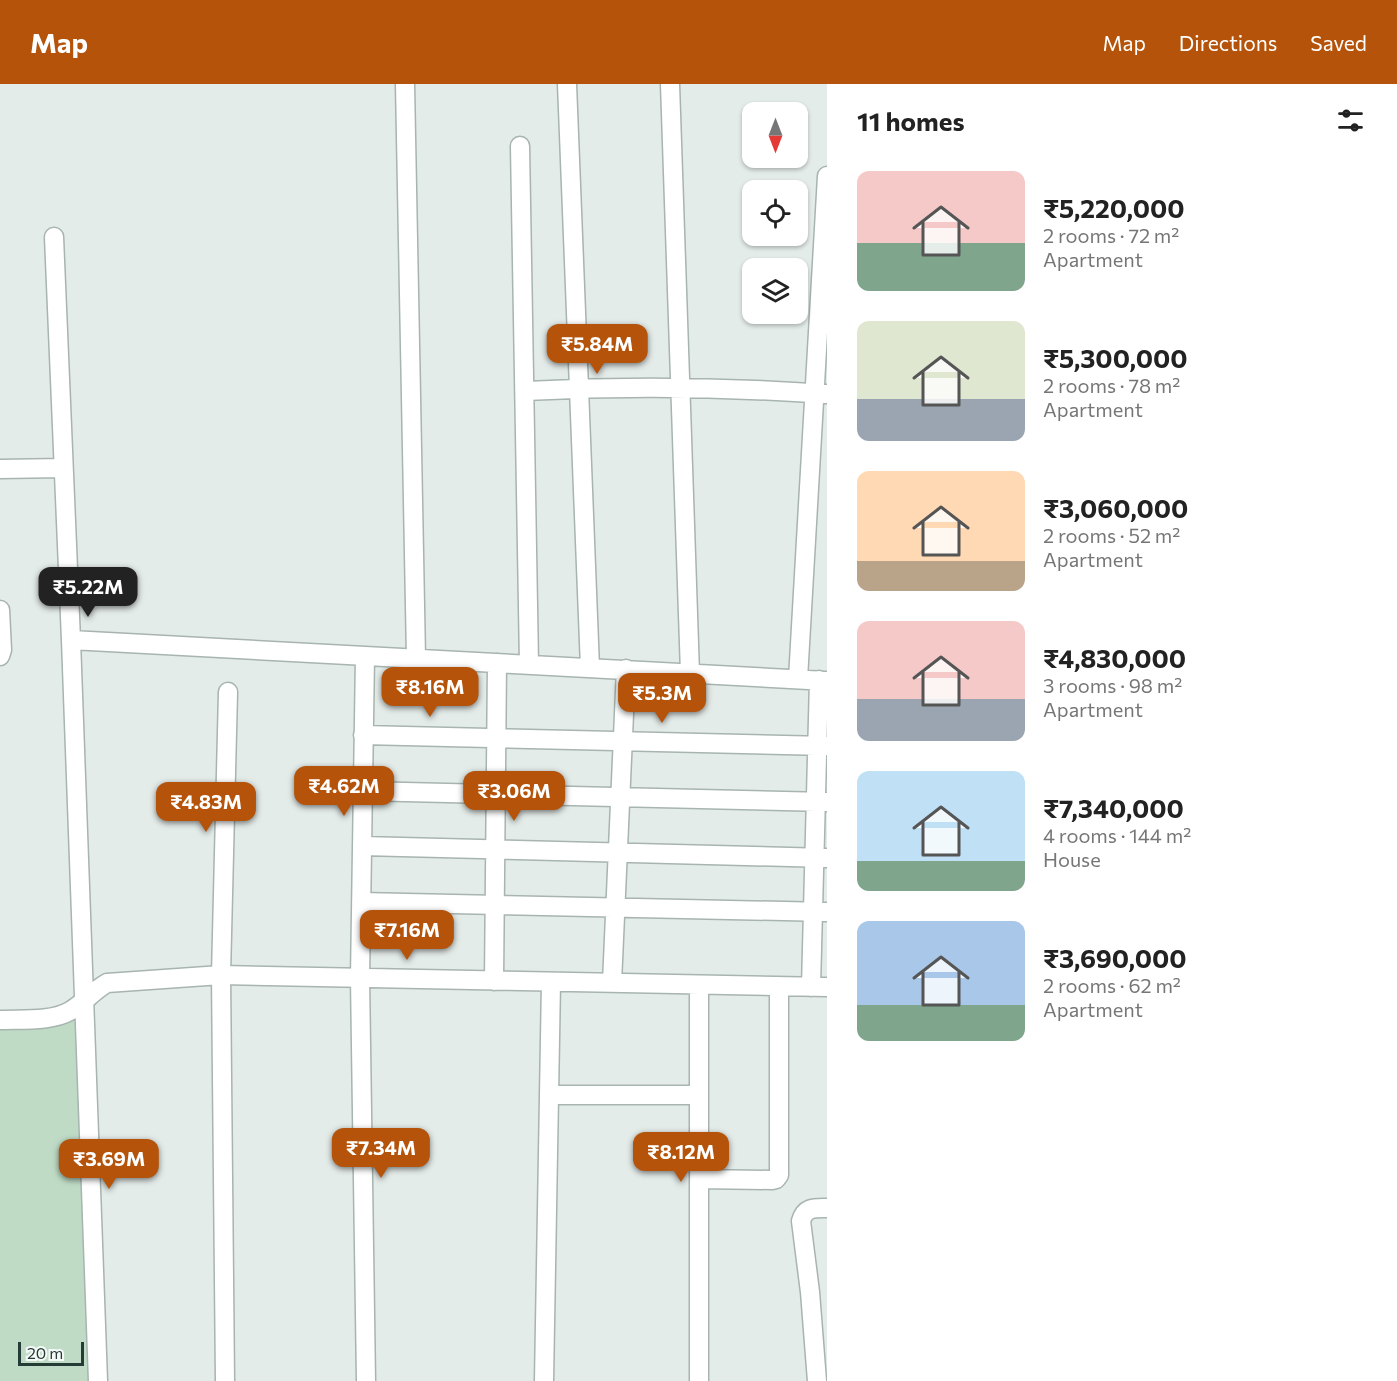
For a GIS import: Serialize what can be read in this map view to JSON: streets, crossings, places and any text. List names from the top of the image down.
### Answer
{
  "scale_bar": "20 m",
  "north": "bottom",
  "page": {
    "header": "Map",
    "nav": ["Map", "Directions", "Saved"],
    "heading": "11 homes",
    "list": [
      {
        "name": "₹5,220,000",
        "note": "2 rooms · 72 m² · Apartment"
      },
      {
        "name": "₹5,300,000",
        "note": "2 rooms · 78 m² · Apartment"
      },
      {
        "name": "₹3,060,000",
        "note": "2 rooms · 52 m² · Apartment"
      },
      {
        "name": "₹4,830,000",
        "note": "3 rooms · 98 m² · Apartment"
      },
      {
        "name": "₹7,340,000",
        "note": "4 rooms · 144 m² · House"
      },
      {
        "name": "₹3,690,000",
        "note": "2 rooms · 62 m² · Apartment"
      }
    ],
    "price": [
      "₹5.84M",
      "₹5.22M",
      "₹8.16M",
      "₹5.3M",
      "₹4.62M",
      "₹3.06M",
      "₹4.83M",
      "₹7.16M",
      "₹7.34M",
      "₹8.12M",
      "₹3.69M"
    ],
    "scale": "20 m"
  }
}
